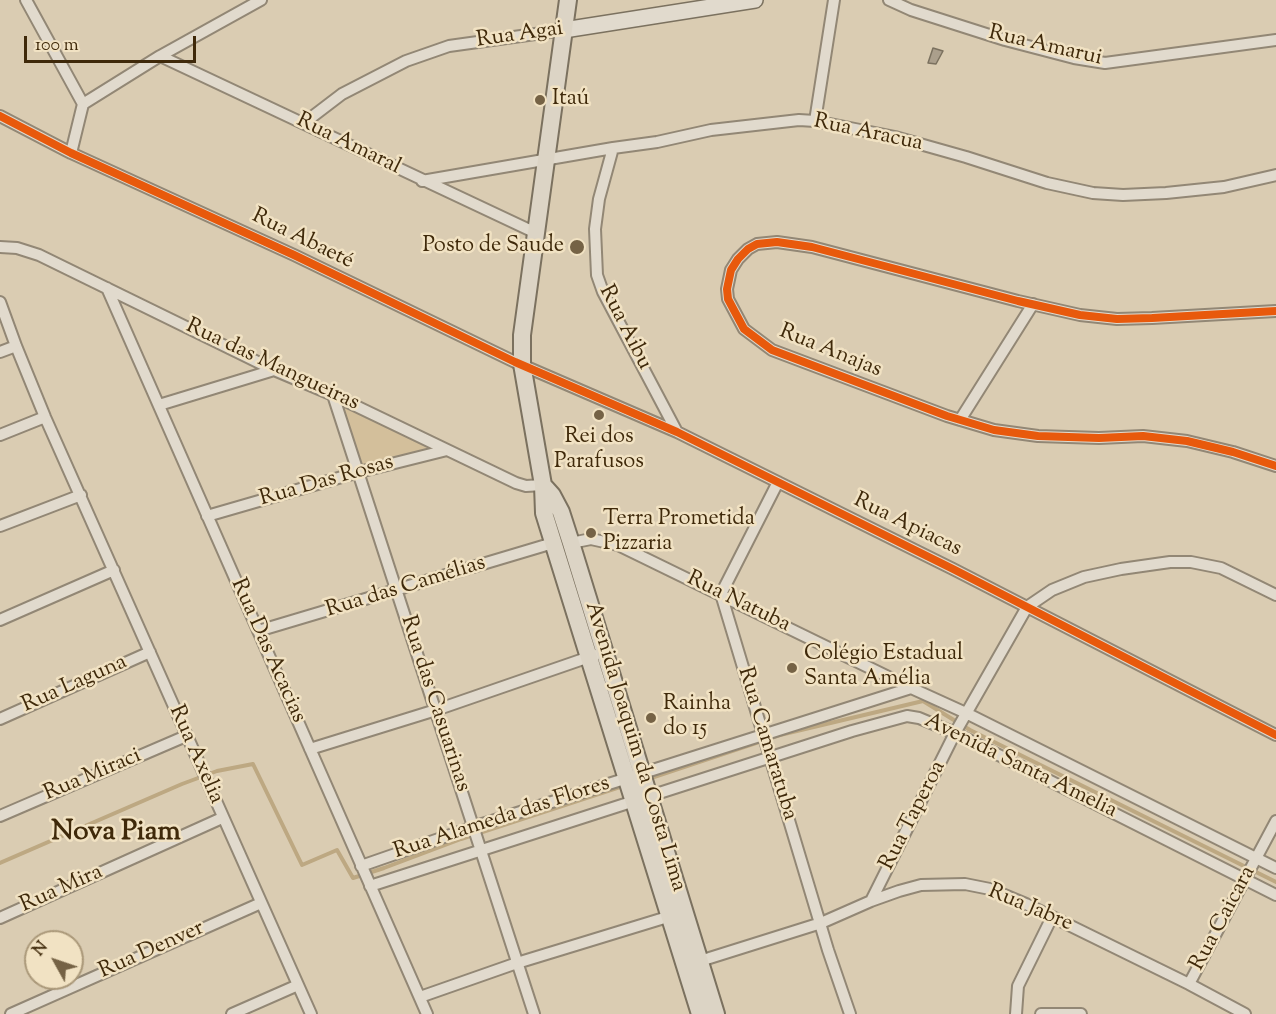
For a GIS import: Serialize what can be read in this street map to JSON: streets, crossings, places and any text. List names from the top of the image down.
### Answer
{
  "streets": {
    "main road": ["Avenida Joaquim da Costa Lima"],
    "street": [
      "Rua Agai",
      "Rua Amarui",
      "Rua Aracua",
      "Rua Amaral",
      "Rua Abaeté",
      "Rua Aibu",
      "Rua Anajas",
      "Rua das Mangueiras",
      "Rua Das Rosas",
      "Rua Apiacas",
      "Rua das Camélias",
      "Rua Natuba",
      "Rua Das Acacias",
      "Rua Laguna",
      "Rua das Casuarinas",
      "Rua Camaratuba",
      "Rua Axelia",
      "Avenida Santa Amelia",
      "Rua Miraci",
      "Rua Taperoa",
      "Rua Alameda das Flores",
      "Rua Mira",
      "Rua Jabre",
      "Rua Caicara",
      "Rua Denver"
    ]
  },
  "crossings": [
    ["Rua Agai", "Rua Amaral"],
    ["Rua Agai", "Avenida Joaquim da Costa Lima"],
    ["Rua Aracua", "Rua Amaral"],
    ["Rua Aracua", "Rua Aibu"],
    ["Rua Aracua", "Avenida Joaquim da Costa Lima"],
    ["Rua Amaral", "Avenida Joaquim da Costa Lima"],
    ["Rua Abaeté", "Rua Apiacas"],
    ["Rua Abaeté", "Avenida Joaquim da Costa Lima"],
    ["Rua Aibu", "Rua Apiacas"],
    ["Rua das Mangueiras", "Rua Das Rosas"],
    ["Rua das Mangueiras", "Rua Das Acacias"],
    ["Rua das Mangueiras", "Rua das Casuarinas"],
    ["Rua das Mangueiras", "Avenida Joaquim da Costa Lima"],
    ["Rua Das Rosas", "Rua Das Acacias"],
    ["Rua Das Rosas", "Rua das Casuarinas"],
    ["Rua Apiacas", "Avenida Joaquim da Costa Lima"],
    ["Rua Apiacas", "Rua Taperoa"],
    ["Rua das Camélias", "Rua Das Acacias"],
    ["Rua das Camélias", "Rua das Casuarinas"],
    ["Rua das Camélias", "Avenida Joaquim da Costa Lima"],
    ["Rua Natuba", "Rua Camaratuba"],
    ["Rua Natuba", "Avenida Joaquim da Costa Lima"],
    ["Rua Natuba", "Avenida Santa Amelia"],
    ["Rua Natuba", "Rua Taperoa"],
    ["Rua Das Acacias", "Avenida Santa Amelia"],
    ["Rua Das Acacias", "Rua Alameda das Flores"],
    ["Rua Laguna", "Rua Axelia"],
    ["Rua das Casuarinas", "Avenida Santa Amelia"],
    ["Rua das Casuarinas", "Rua Alameda das Flores"],
    ["Rua Camaratuba", "Avenida Santa Amelia"],
    ["Rua Camaratuba", "Rua Jabre"],
    ["Avenida Joaquim da Costa Lima", "Avenida Santa Amelia"],
    ["Avenida Joaquim da Costa Lima", "Rua Alameda das Flores"],
    ["Avenida Joaquim da Costa Lima", "Rua Jabre"],
    ["Rua Axelia", "Rua Miraci"],
    ["Rua Axelia", "Rua Mira"],
    ["Rua Axelia", "Rua Denver"],
    ["Avenida Santa Amelia", "Rua Taperoa"],
    ["Avenida Santa Amelia", "Rua Alameda das Flores"],
    ["Avenida Santa Amelia", "Rua Caicara"],
    ["Rua Taperoa", "Rua Jabre"],
    ["Rua Jabre", "Rua Caicara"]
  ],
  "districts": ["Nova Piam"],
  "places": [
    "Itaú",
    "Posto de Saude",
    "Rei dos Parafusos",
    "Terra Prometida Pizzaria",
    "Colégio Estadual Santa Amélia",
    "Rainha do 15"
  ],
  "scale_bar": "100 m",
  "north": "top left"
}
